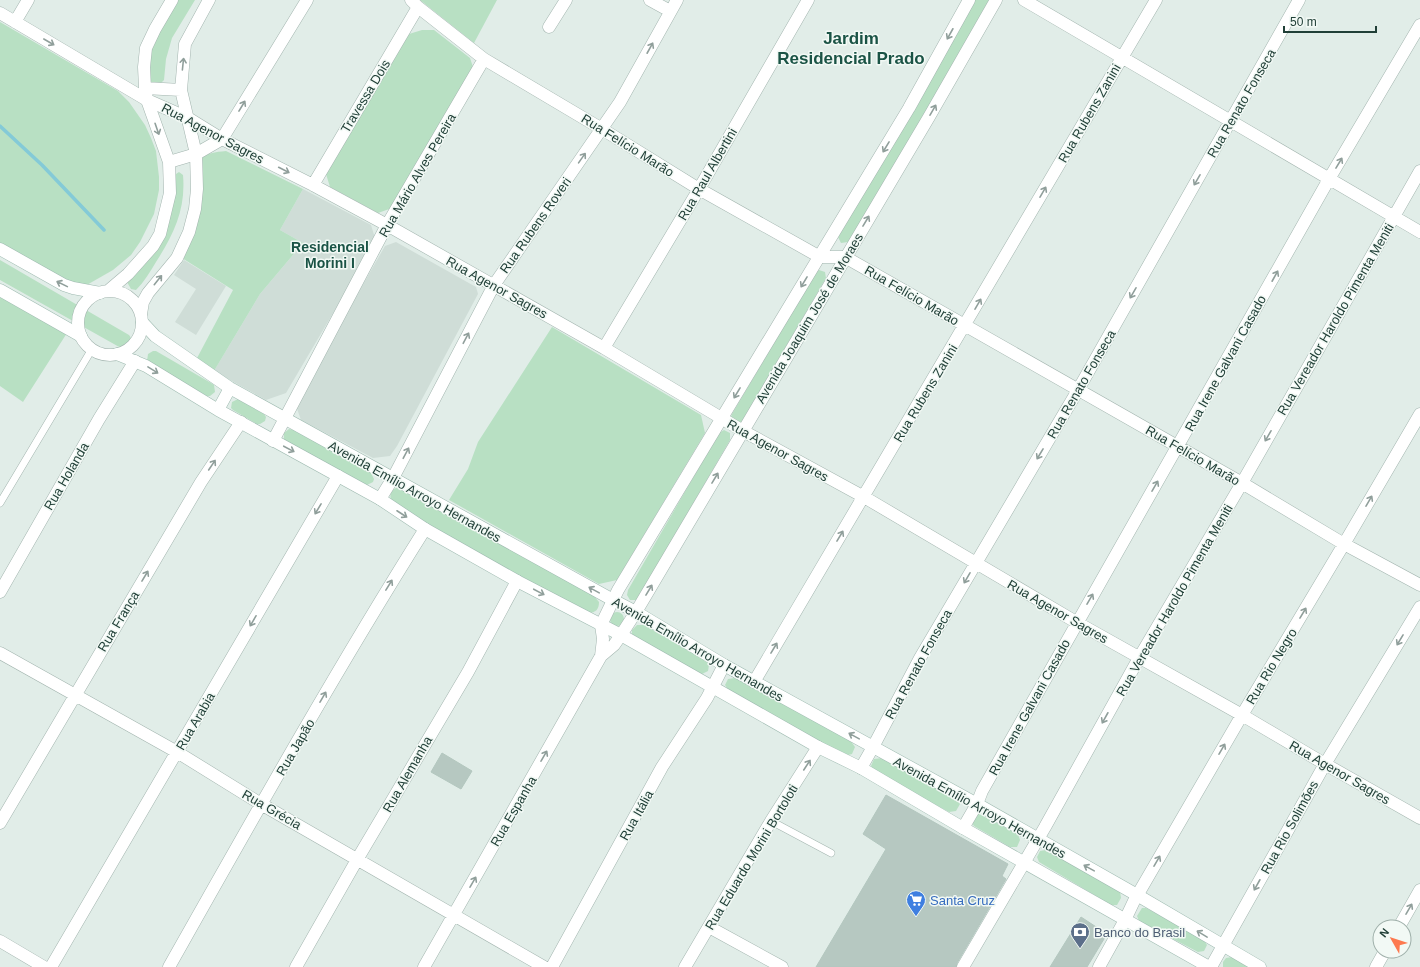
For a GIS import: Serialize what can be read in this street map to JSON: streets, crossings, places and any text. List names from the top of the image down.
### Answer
{
  "streets": {
    "street": [
      "Travessa Dois",
      "Rua Renato Fonseca",
      "Rua Rubens Zanini",
      "Rua Agenor Sagres",
      "Rua Felício Marão",
      "Rua Raul Albertini",
      "Rua Mário Alves Pereira",
      "Rua Rubens Roveri",
      "Avenida Joaquim José de Moraes",
      "Rua Vereador Haroldo Pimenta Meniti",
      "Rua Irene Galvani Casado",
      "Rua Holanda",
      "Avenida Emílio Arroyo Hernandes",
      "Rua França",
      "Rua Rio Negro",
      "Rua Arabia",
      "Rua Japão",
      "Rua Alemanha",
      "Rua Grécia",
      "Rua Espanha",
      "Rua Itália",
      "Rua Rio Solimões",
      "Rua Eduardo Morini Bortoloti"
    ]
  },
  "crossings": [
    ["Travessa Dois", "Rua Agenor Sagres"],
    ["Travessa Dois", "Rua Felício Marão"],
    ["Rua Renato Fonseca", "Rua Agenor Sagres"],
    ["Rua Renato Fonseca", "Rua Felício Marão"],
    ["Rua Renato Fonseca", "Avenida Emílio Arroyo Hernandes"],
    ["Rua Rubens Zanini", "Rua Agenor Sagres"],
    ["Rua Rubens Zanini", "Rua Felício Marão"],
    ["Rua Rubens Zanini", "Avenida Emílio Arroyo Hernandes"],
    ["Rua Agenor Sagres", "Rua Raul Albertini"],
    ["Rua Agenor Sagres", "Rua Mário Alves Pereira"],
    ["Rua Agenor Sagres", "Rua Rubens Roveri"],
    ["Rua Agenor Sagres", "Avenida Joaquim José de Moraes"],
    ["Rua Agenor Sagres", "Rua Vereador Haroldo Pimenta Meniti"],
    ["Rua Agenor Sagres", "Rua Irene Galvani Casado"],
    ["Rua Agenor Sagres", "Rua Rio Negro"],
    ["Rua Agenor Sagres", "Rua Rio Solimões"],
    ["Rua Felício Marão", "Rua Raul Albertini"],
    ["Rua Felício Marão", "Rua Mário Alves Pereira"],
    ["Rua Felício Marão", "Rua Rubens Roveri"],
    ["Rua Felício Marão", "Avenida Joaquim José de Moraes"],
    ["Rua Felício Marão", "Rua Vereador Haroldo Pimenta Meniti"],
    ["Rua Felício Marão", "Rua Irene Galvani Casado"],
    ["Rua Felício Marão", "Rua Rio Negro"],
    ["Rua Mário Alves Pereira", "Avenida Emílio Arroyo Hernandes"],
    ["Rua Rubens Roveri", "Avenida Emílio Arroyo Hernandes"],
    ["Avenida Joaquim José de Moraes", "Avenida Emílio Arroyo Hernandes"],
    ["Avenida Joaquim José de Moraes", "Rua Espanha"],
    ["Rua Vereador Haroldo Pimenta Meniti", "Avenida Emílio Arroyo Hernandes"],
    ["Rua Irene Galvani Casado", "Avenida Emílio Arroyo Hernandes"],
    ["Rua Holanda", "Avenida Emílio Arroyo Hernandes"],
    ["Avenida Emílio Arroyo Hernandes", "Rua França"],
    ["Avenida Emílio Arroyo Hernandes", "Rua Rio Negro"],
    ["Avenida Emílio Arroyo Hernandes", "Rua Arabia"],
    ["Avenida Emílio Arroyo Hernandes", "Rua Japão"],
    ["Avenida Emílio Arroyo Hernandes", "Rua Alemanha"],
    ["Avenida Emílio Arroyo Hernandes", "Rua Espanha"],
    ["Avenida Emílio Arroyo Hernandes", "Rua Itália"],
    ["Avenida Emílio Arroyo Hernandes", "Rua Rio Solimões"],
    ["Avenida Emílio Arroyo Hernandes", "Rua Eduardo Morini Bortoloti"],
    ["Rua França", "Rua Grécia"],
    ["Rua Arabia", "Rua Grécia"],
    ["Rua Japão", "Rua Grécia"],
    ["Rua Alemanha", "Rua Grécia"],
    ["Rua Grécia", "Rua Espanha"]
  ],
  "one_way": [
    "Rua Renato Fonseca",
    "Rua Rubens Zanini",
    "Rua Rubens Roveri",
    "Rua Vereador Haroldo Pimenta Meniti",
    "Rua Irene Galvani Casado",
    "Rua França",
    "Rua Rio Negro",
    "Rua Arabia",
    "Rua Japão",
    "Rua Espanha",
    "Rua Rio Solimões"
  ],
  "districts": ["Jardim Residencial Prado", "Residencial Morini I"],
  "places": {
    "supermarket": ["Santa Cruz"],
    "bank": ["Banco do Brasil"]
  },
  "scale_bar": "50 m",
  "north": "top left"
}
